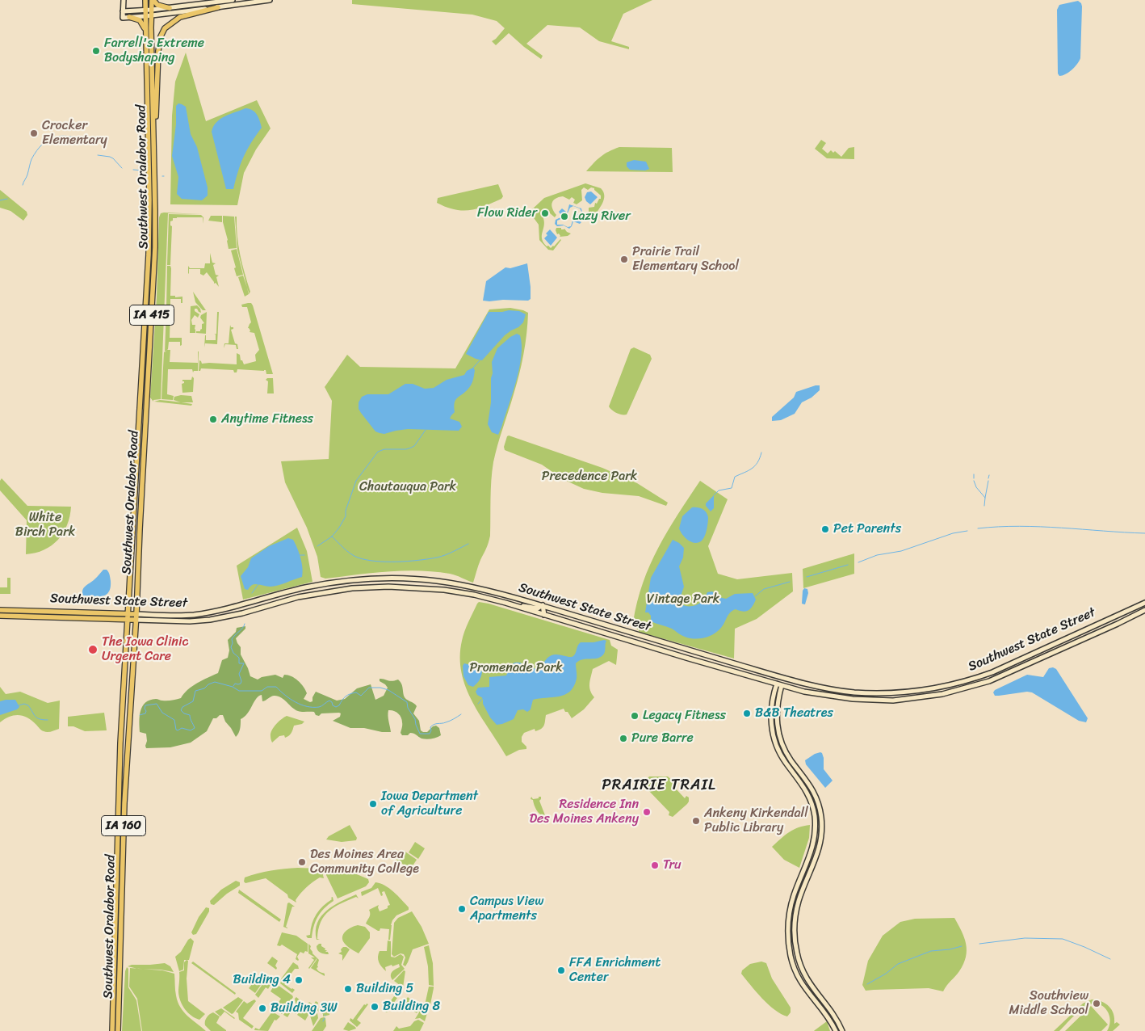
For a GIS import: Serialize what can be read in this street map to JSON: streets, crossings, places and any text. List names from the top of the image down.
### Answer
{
  "streets": {
    "main road": [
      "Southwest Oralabor Road",
      "IA 415",
      "Southwest State Street",
      "IA 160"
    ]
  },
  "crossings": [
    ["Southwest Oralabor Road", "Southwest State Street"]
  ],
  "districts": ["PRAIRIE TRAIL"],
  "parks": [
    "Precedence Park",
    "Chautauqua Park",
    "White Birch Park",
    "Vintage Park",
    "Promenade Park"
  ],
  "places": [
    "Farrell's Extreme Bodyshaping",
    "Crocker Elementary",
    "Flow Rider",
    "Lazy River",
    "Prairie Trail Elementary School",
    "Anytime Fitness",
    "Pet Parents",
    "The Iowa Clinic Urgent Care",
    "B&B Theatres",
    "Legacy Fitness",
    "Pure Barre",
    "Iowa Department of Agriculture",
    "Residence Inn Des Moines Ankeny",
    "Ankeny Kirkendall Public Library",
    "Des Moines Area Community College",
    "Tru",
    "Campus View Apartments",
    "FFA Enrichment Center",
    "Building 4",
    "Building 5",
    "Southview Middle School",
    "Building 8",
    "Building 3W"
  ]
}
